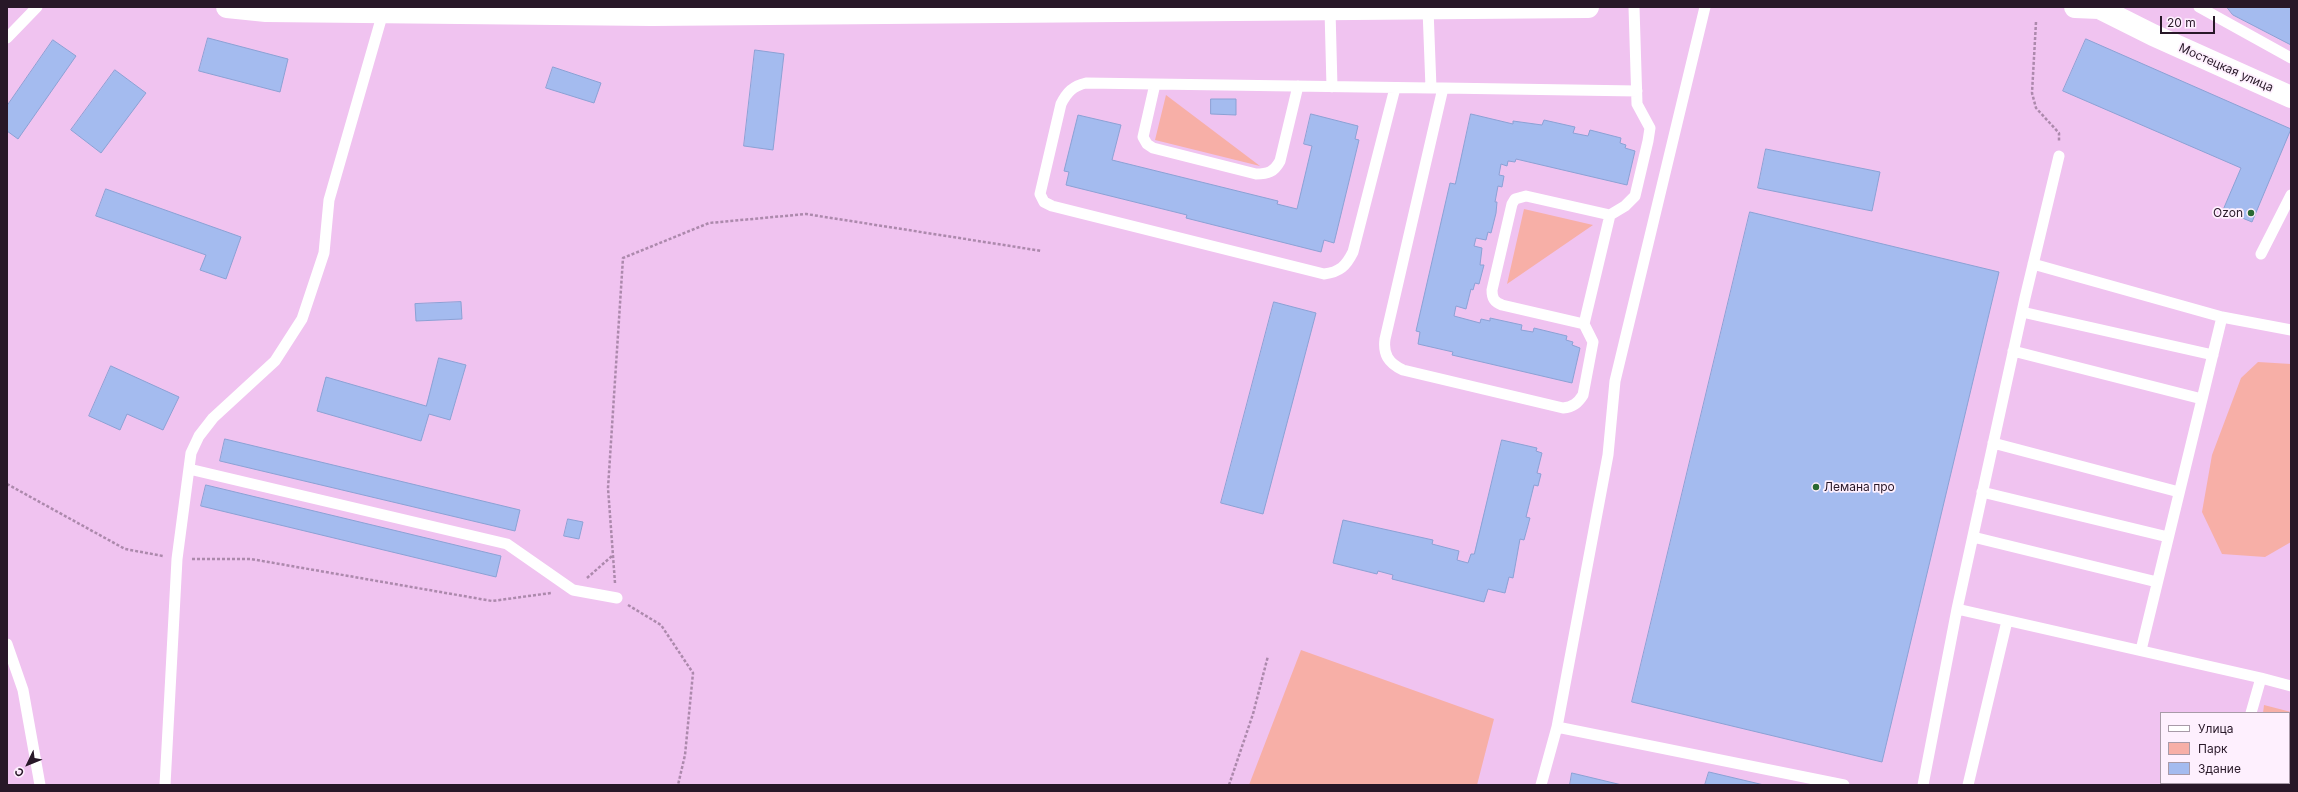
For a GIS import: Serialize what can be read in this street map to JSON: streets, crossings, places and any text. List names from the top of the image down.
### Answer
{
  "streets": {
    "street": ["Мостецкая улица"]
  },
  "places": ["Ozon", "Лемана про"],
  "legend": ["Улица", "Парк", "Здание"],
  "scale_bar": "20 m",
  "north": "bottom left"
}
